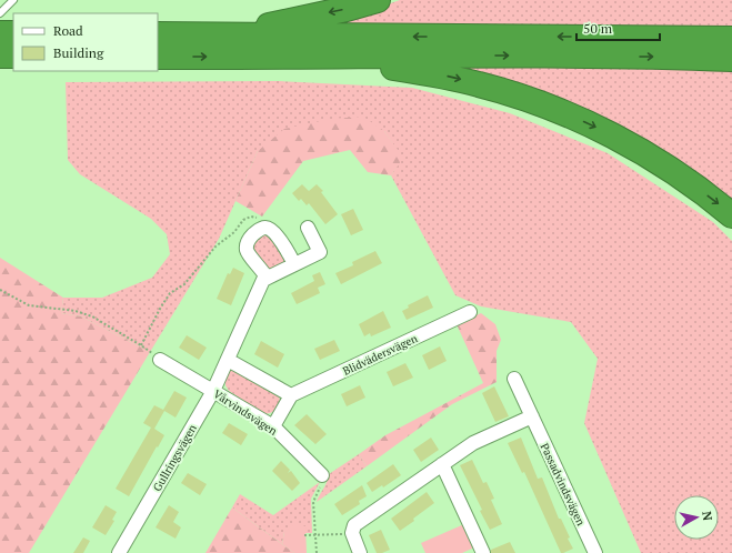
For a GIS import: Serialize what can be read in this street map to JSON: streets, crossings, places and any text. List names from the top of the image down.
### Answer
{
  "streets": {
    "street": [
      "Blidvädersvägen",
      "Vårvindsvägen",
      "Gullringsvägen",
      "Passadvindsvägen"
    ]
  },
  "crossings": [
    ["Vårvindsvägen", "Gullringsvägen"]
  ],
  "legend": ["Road", "Building"],
  "scale_bar": "50 m",
  "north": "right"
}
